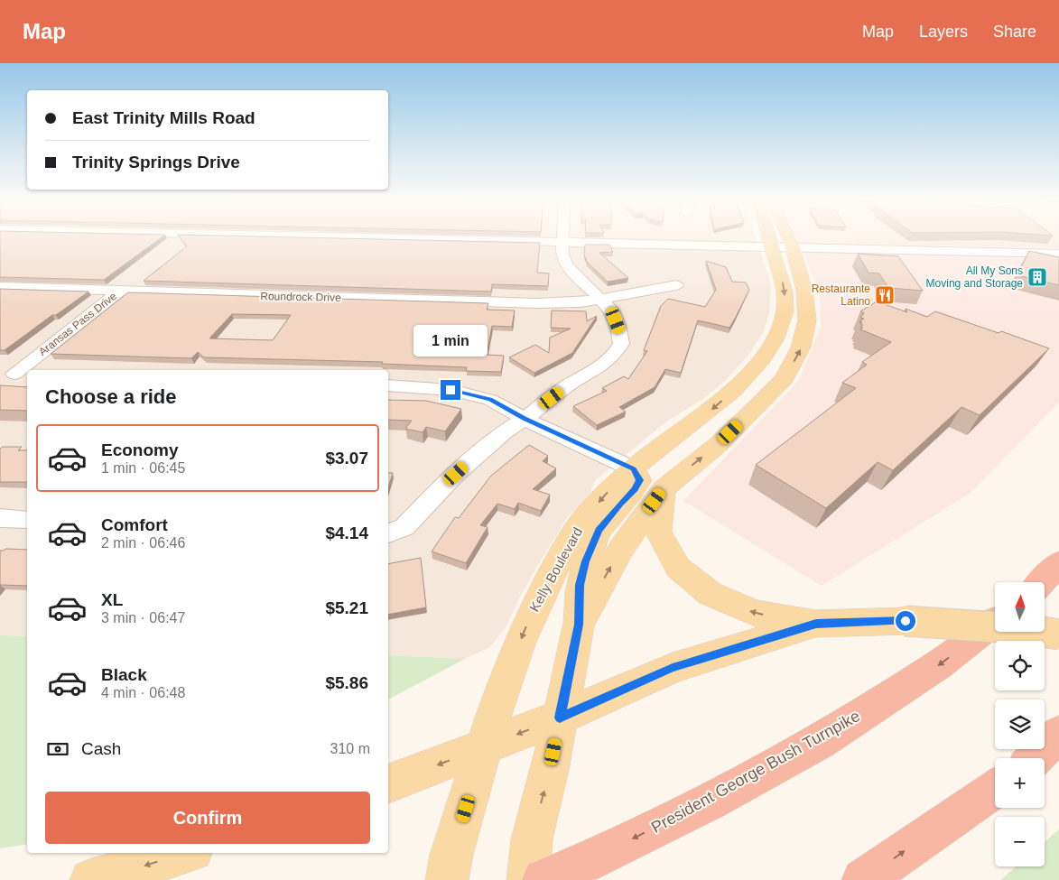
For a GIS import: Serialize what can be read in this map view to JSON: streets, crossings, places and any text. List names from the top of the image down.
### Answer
{
  "streets": {
    "highway": ["President George Bush Turnpike"],
    "main road": ["Kelly Boulevard"],
    "street": ["Roundrock Drive", "Aransas Pass Drive"]
  },
  "crossings": [
    ["Roundrock Drive", "Aransas Pass Drive"]
  ],
  "places": {
    "building": ["All My Sons Moving and Storage"],
    "restaurant": ["Restaurante Latino"]
  },
  "north": "top",
  "page": {
    "header": "Map",
    "nav": ["Map", "Layers", "Share"],
    "banner": ["East Trinity Mills Road", "Trinity Springs Drive"],
    "bubble": "1 min",
    "heading": "Choose a ride",
    "list": [
      {
        "name": "Economy",
        "note": "1 min · 06:45",
        "value": "$3.07"
      },
      {
        "name": "Comfort",
        "note": "2 min · 06:46",
        "value": "$4.14"
      },
      {
        "name": "XL",
        "note": "3 min · 06:47",
        "value": "$5.21"
      },
      {
        "name": "Black",
        "note": "4 min · 06:48",
        "value": "$5.86"
      }
    ],
    "map_buttons": ["+", "−"],
    "pay": ["Cash", "310 m"],
    "buttons": "Confirm"
  }
}
